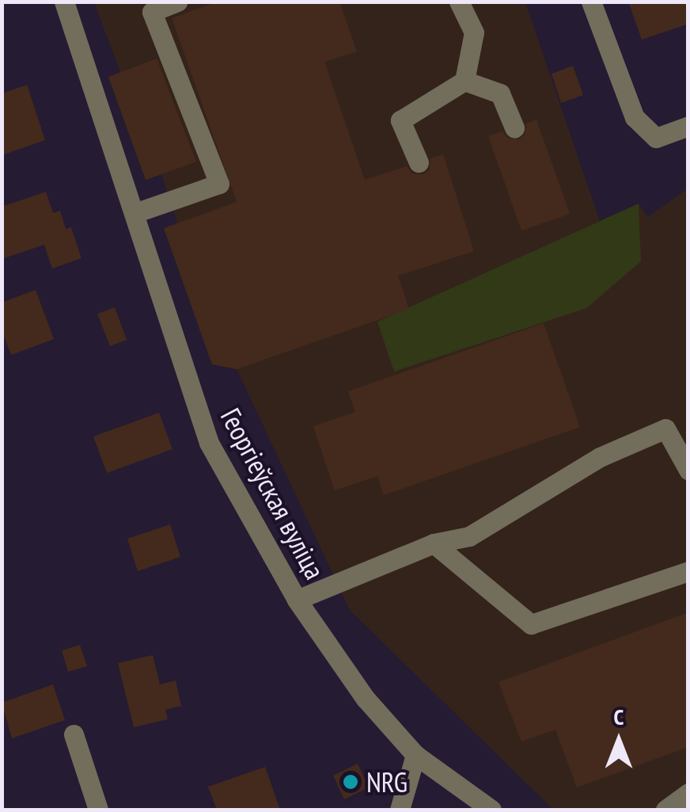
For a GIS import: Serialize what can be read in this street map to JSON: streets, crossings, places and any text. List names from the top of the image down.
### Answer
{
  "streets": {
    "street": ["Георгіеўская вуліца"]
  },
  "places": ["NRG"],
  "north": "top"
}
